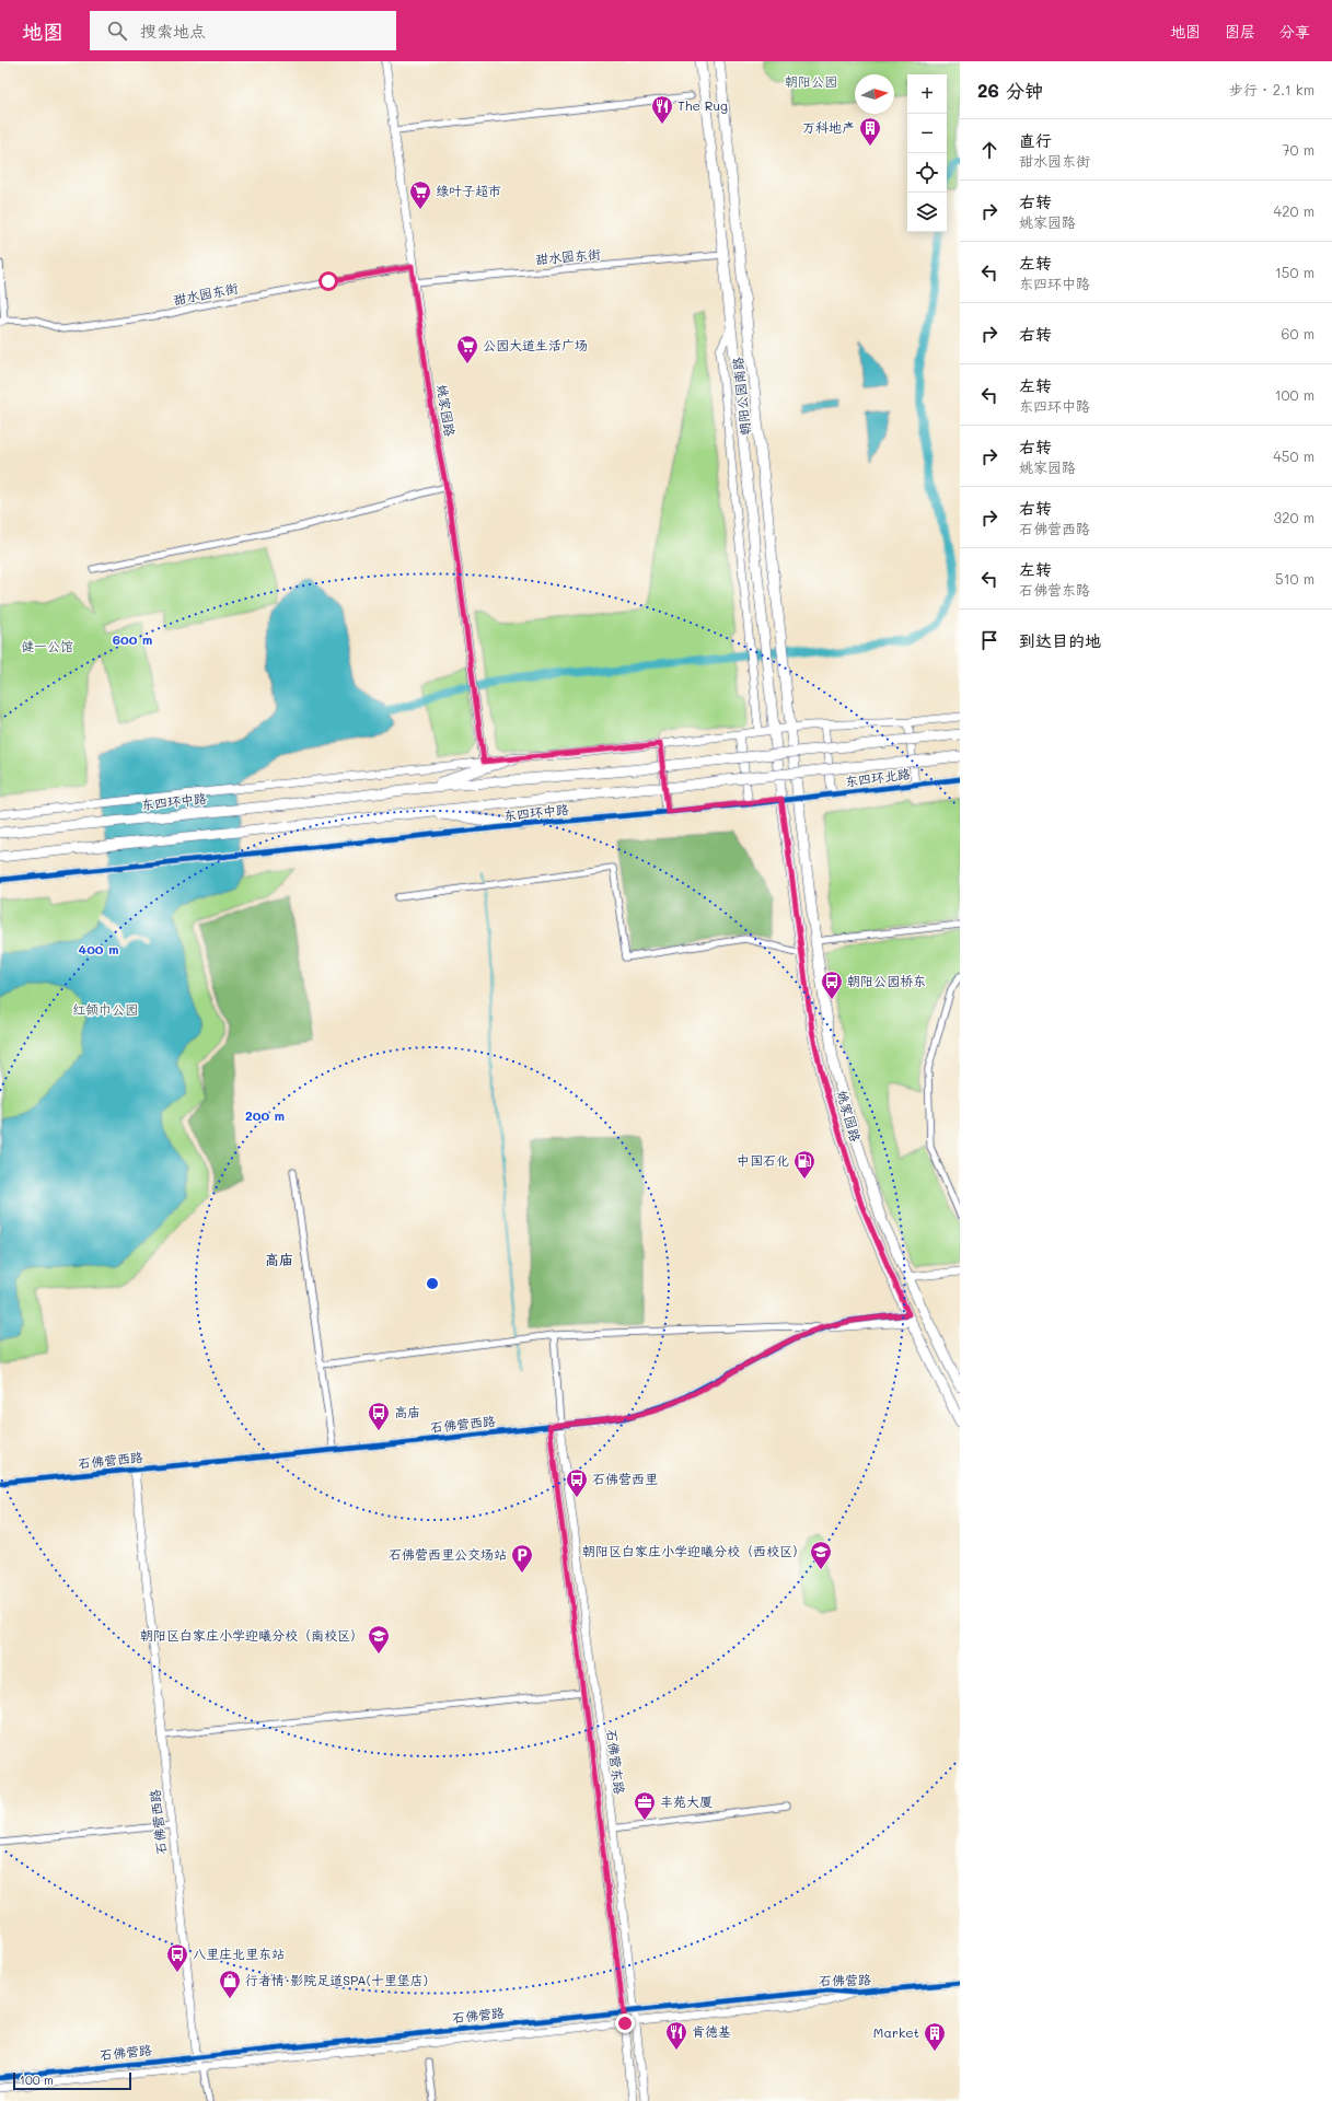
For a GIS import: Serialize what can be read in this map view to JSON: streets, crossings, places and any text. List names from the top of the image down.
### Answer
{
  "streets": {
    "main road": [
      "朝阳公园南路",
      "姚家园路",
      "东四环北路",
      "东四环中路"
    ],
    "street": [
      "甜水园东街",
      "石佛营西路",
      "石佛营东路",
      "石佛营路"
    ]
  },
  "crossings": [
    ["甜水园东街", "朝阳公园南路"],
    ["甜水园东街", "姚家园路"],
    ["朝阳公园南路", "姚家园路"],
    ["朝阳公园南路", "东四环北路"],
    ["朝阳公园南路", "东四环中路"],
    ["姚家园路", "东四环北路"],
    ["姚家园路", "东四环中路"],
    ["姚家园路", "石佛营西路"],
    ["东四环北路", "东四环中路"],
    ["石佛营西路", "石佛营东路"],
    ["石佛营西路", "石佛营路"],
    ["石佛营东路", "石佛营路"]
  ],
  "districts": ["高庙"],
  "parks": ["朝阳公园", "健一公馆", "红领巾公园"],
  "places": {
    "restaurant": ["The Rug", "肯德基"],
    "building": ["万科地产", "Market"],
    "supermarket": ["绿叶子超市", "公园大道生活广场"],
    "bus stop": [
      "朝阳公园桥东",
      "高庙",
      "石佛营西里",
      "八里庄北里东站"
    ],
    "fuel station": ["中国石化"],
    "school or university": ["朝阳区白家庄小学迎曦分校（西校区）", "朝阳区白家庄小学迎曦分校（南校区）"],
    "parking": ["石佛营西里公交场站"],
    "office": ["丰苑大厦"],
    "shop": ["行者情·影院足道SPA(十里堡店)"]
  },
  "scale_bar": "100 m",
  "north": "right",
  "page": {
    "header": "地图",
    "search": "搜索地点",
    "nav": ["地图", "图层", "分享"],
    "heading": ["26 分钟", "步行 · 2.1 km"],
    "map_buttons": ["+", "−"],
    "list": [
      ["直行", "甜水园东街", "70 m"],
      ["右转", "姚家园路", "420 m"],
      ["左转", "东四环中路", "150 m"],
      ["右转", "60 m"],
      ["左转", "东四环中路", "100 m"],
      ["右转", "姚家园路", "450 m"],
      ["右转", "石佛营西路", "320 m"],
      ["左转", "石佛营东路", "510 m"],
      "到达目的地"
    ],
    "scale": "100 m"
  },
  "rings": ["600 m", "400 m", "200 m"]
}
